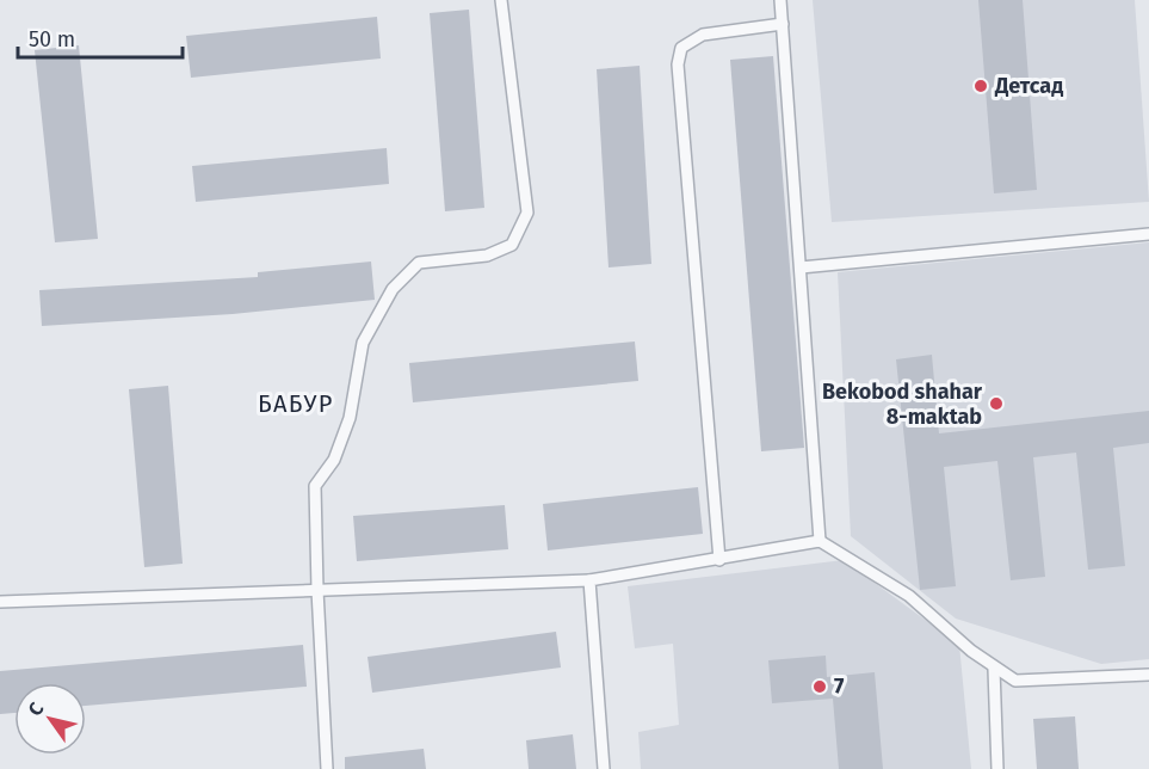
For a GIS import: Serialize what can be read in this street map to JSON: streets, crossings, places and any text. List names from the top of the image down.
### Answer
{
  "districts": ["БАБУР"],
  "places": ["Детсад", "Bekobod shahar 8-maktab", "7"],
  "scale_bar": "50 m",
  "north": "top left"
}
